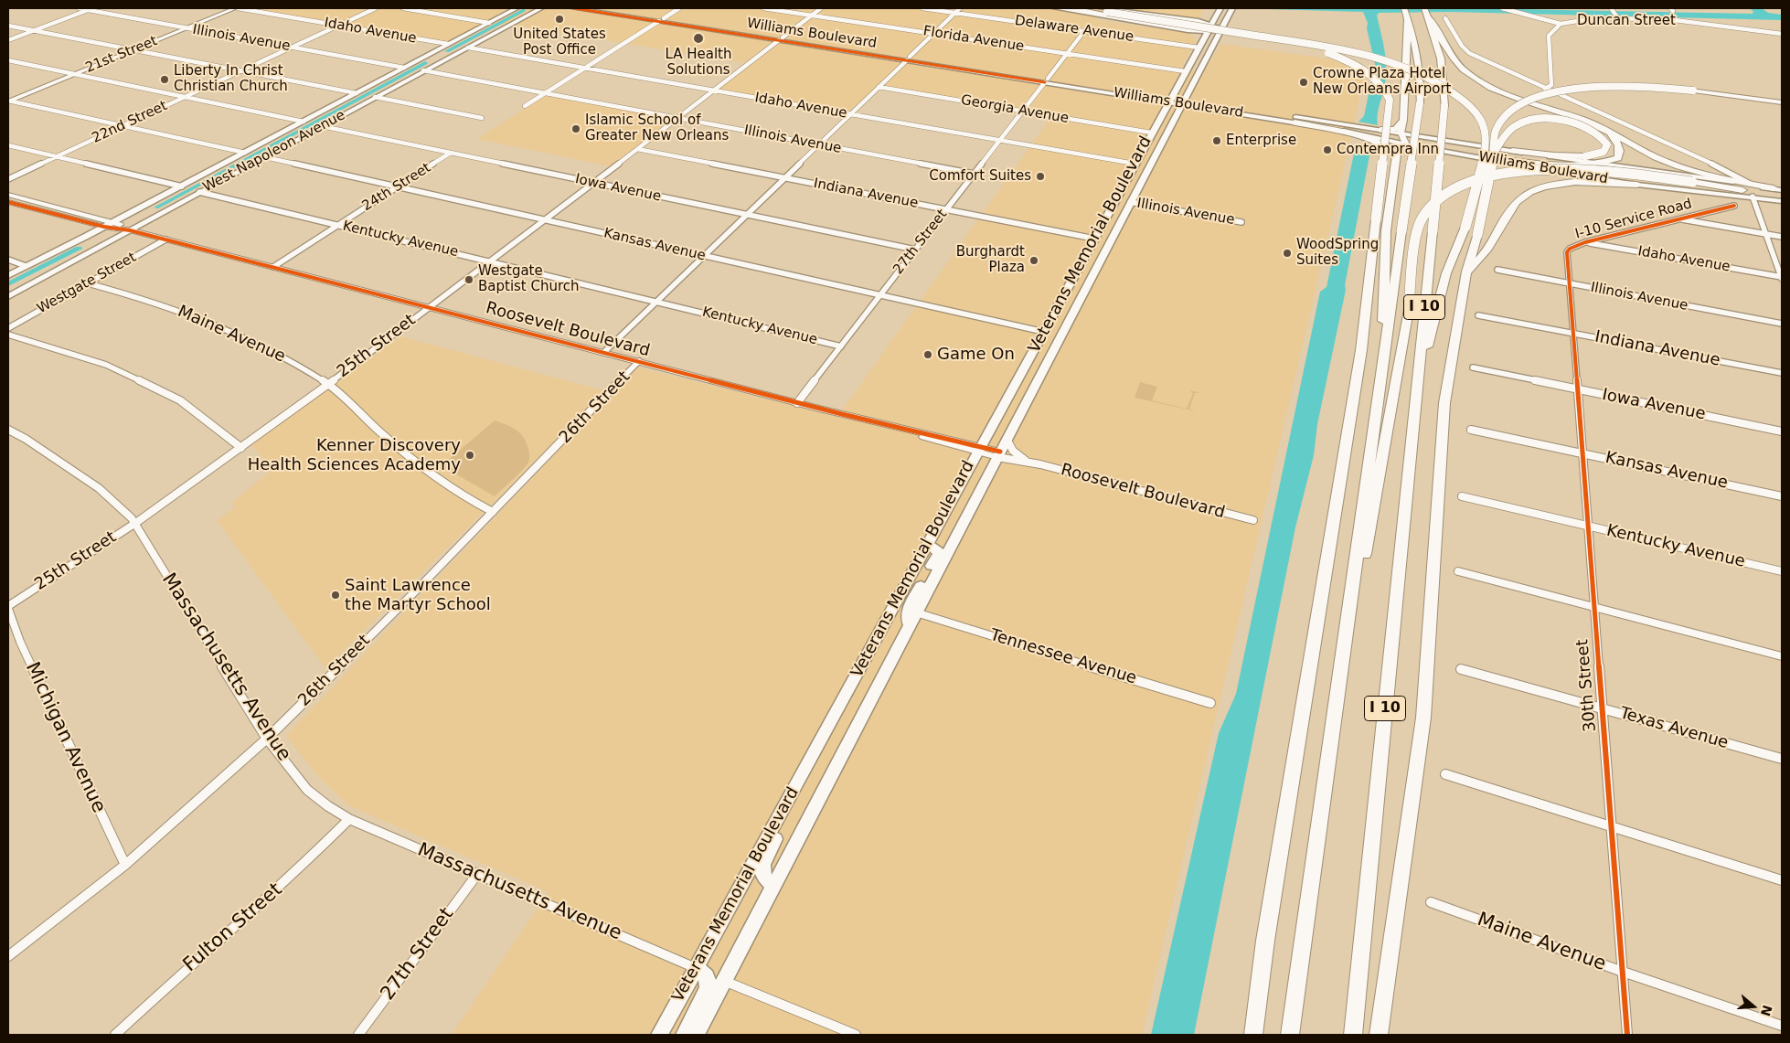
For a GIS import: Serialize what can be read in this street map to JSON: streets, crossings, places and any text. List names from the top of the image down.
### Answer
{
  "streets": {
    "highway": ["I 10"],
    "main road": ["Williams Boulevard", "West Napoleon Avenue", "Veterans Memorial Boulevard"],
    "street": [
      "Duncan Street",
      "Delaware Avenue",
      "Idaho Avenue",
      "Illinois Avenue",
      "Florida Avenue",
      "21st Street",
      "Georgia Avenue",
      "22nd Street",
      "24th Street",
      "Iowa Avenue",
      "Indiana Avenue",
      "I-10 Service Road",
      "Kentucky Avenue",
      "27th Street",
      "Kansas Avenue",
      "Westgate Street",
      "Roosevelt Boulevard",
      "Maine Avenue",
      "25th Street",
      "26th Street",
      "Tennessee Avenue",
      "Massachusetts Avenue",
      "30th Street",
      "Texas Avenue",
      "Michigan Avenue",
      "Fulton Street"
    ]
  },
  "crossings": [
    ["Delaware Avenue", "27th Street"],
    ["Delaware Avenue", "Veterans Memorial Boulevard"],
    ["Delaware Avenue", "26th Street"],
    ["Idaho Avenue", "21st Street"],
    ["Idaho Avenue", "22nd Street"],
    ["Idaho Avenue", "West Napoleon Avenue"],
    ["Idaho Avenue", "I-10 Service Road"],
    ["Idaho Avenue", "27th Street"],
    ["Idaho Avenue", "Veterans Memorial Boulevard"],
    ["Idaho Avenue", "25th Street"],
    ["Idaho Avenue", "26th Street"],
    ["Williams Boulevard", "27th Street"],
    ["Williams Boulevard", "Veterans Memorial Boulevard"],
    ["Williams Boulevard", "25th Street"],
    ["Williams Boulevard", "26th Street"],
    ["Illinois Avenue", "21st Street"],
    ["Illinois Avenue", "22nd Street"],
    ["Illinois Avenue", "West Napoleon Avenue"],
    ["Illinois Avenue", "I-10 Service Road"],
    ["Illinois Avenue", "27th Street"],
    ["Illinois Avenue", "Veterans Memorial Boulevard"],
    ["Illinois Avenue", "25th Street"],
    ["Illinois Avenue", "26th Street"],
    ["Florida Avenue", "27th Street"],
    ["Florida Avenue", "Veterans Memorial Boulevard"],
    ["Florida Avenue", "25th Street"],
    ["Florida Avenue", "26th Street"],
    ["Georgia Avenue", "27th Street"],
    ["Georgia Avenue", "Veterans Memorial Boulevard"],
    ["Georgia Avenue", "26th Street"],
    ["West Napoleon Avenue", "Iowa Avenue"],
    ["West Napoleon Avenue", "Kentucky Avenue"],
    ["West Napoleon Avenue", "Kansas Avenue"],
    ["West Napoleon Avenue", "Roosevelt Boulevard"],
    ["24th Street", "Iowa Avenue"],
    ["24th Street", "Kentucky Avenue"],
    ["24th Street", "Kansas Avenue"],
    ["24th Street", "Roosevelt Boulevard"],
    ["Iowa Avenue", "27th Street"],
    ["Iowa Avenue", "25th Street"],
    ["Iowa Avenue", "26th Street"],
    ["Iowa Avenue", "30th Street"],
    ["Indiana Avenue", "I-10 Service Road"],
    ["Indiana Avenue", "27th Street"],
    ["Indiana Avenue", "Veterans Memorial Boulevard"],
    ["Indiana Avenue", "25th Street"],
    ["Indiana Avenue", "26th Street"],
    ["Indiana Avenue", "30th Street"],
    ["I-10 Service Road", "30th Street"],
    ["Kentucky Avenue", "27th Street"],
    ["Kentucky Avenue", "25th Street"],
    ["Kentucky Avenue", "26th Street"],
    ["Kentucky Avenue", "30th Street"],
    ["27th Street", "Kansas Avenue"],
    ["27th Street", "Roosevelt Boulevard"],
    ["27th Street", "Massachusetts Avenue"],
    ["Kansas Avenue", "Veterans Memorial Boulevard"],
    ["Kansas Avenue", "25th Street"],
    ["Kansas Avenue", "26th Street"],
    ["Kansas Avenue", "30th Street"],
    ["Veterans Memorial Boulevard", "Roosevelt Boulevard"],
    ["Veterans Memorial Boulevard", "Tennessee Avenue"],
    ["Veterans Memorial Boulevard", "Massachusetts Avenue"],
    ["Westgate Street", "Roosevelt Boulevard"],
    ["Westgate Street", "Maine Avenue"],
    ["Roosevelt Boulevard", "25th Street"],
    ["Roosevelt Boulevard", "26th Street"],
    ["Maine Avenue", "25th Street"],
    ["Maine Avenue", "26th Street"],
    ["Maine Avenue", "30th Street"],
    ["25th Street", "Massachusetts Avenue"],
    ["25th Street", "Michigan Avenue"],
    ["26th Street", "Massachusetts Avenue"],
    ["26th Street", "Michigan Avenue"],
    ["Massachusetts Avenue", "Fulton Street"],
    ["30th Street", "Texas Avenue"]
  ],
  "places": [
    "United States Post Office",
    "LA Health Solutions",
    "Liberty In Christ Christian Church",
    "Crowne Plaza Hotel New Orleans Airport",
    "Islamic School of Greater New Orleans",
    "Enterprise",
    "Contempra Inn",
    "Comfort Suites",
    "WoodSpring Suites",
    "Burghardt Plaza",
    "Westgate Baptist Church",
    "Game On",
    "Kenner Discovery Health Sciences Academy",
    "Saint Lawrence the Martyr School"
  ],
  "north": "right"
}
